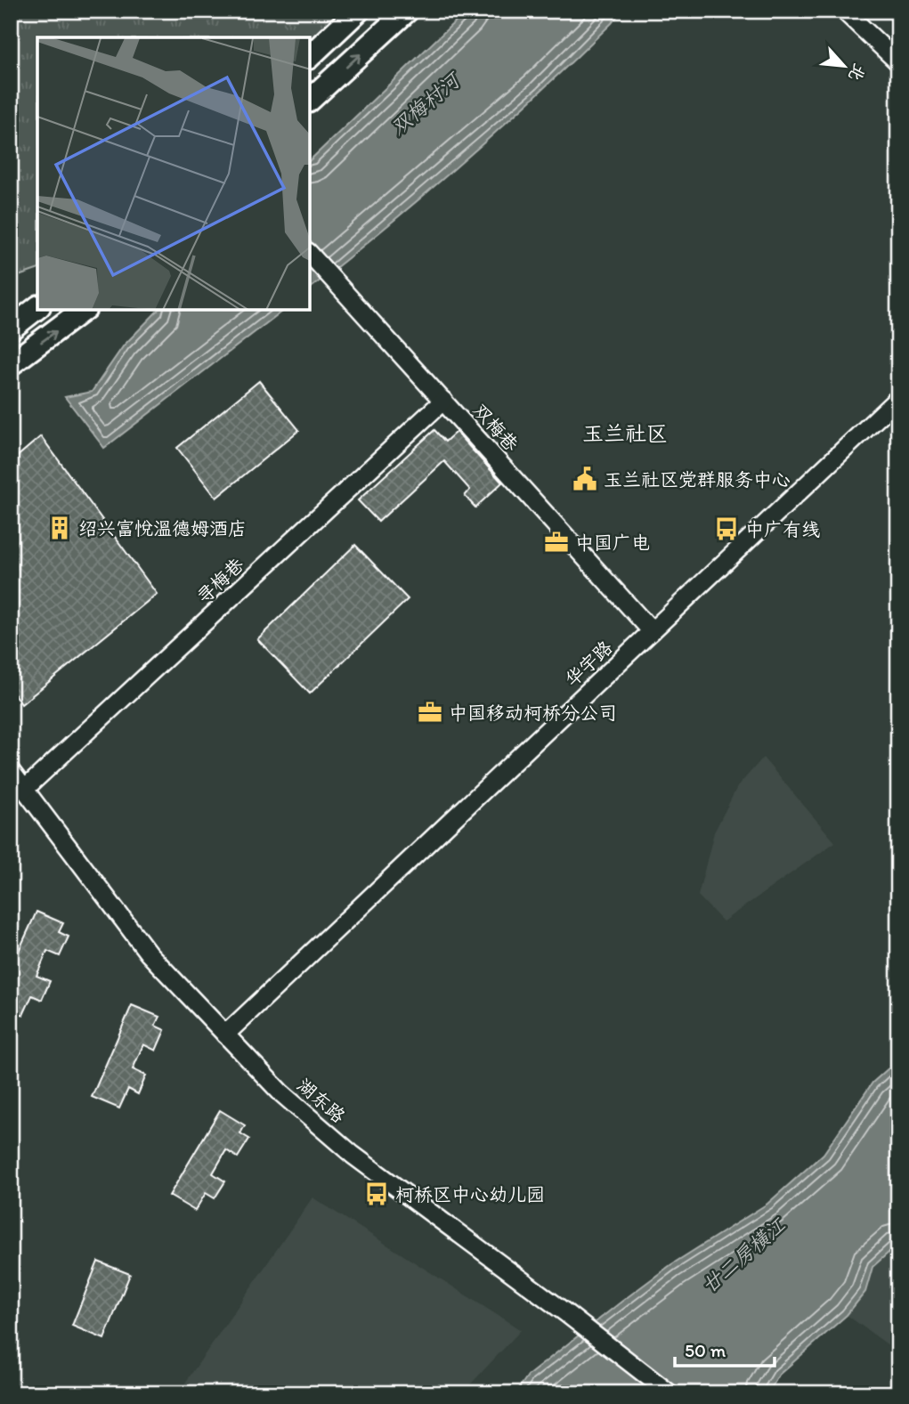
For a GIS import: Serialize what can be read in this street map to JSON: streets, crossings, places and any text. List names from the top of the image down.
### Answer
{
  "streets": {
    "street": [
      "双梅巷",
      "寻梅巷",
      "华宇路",
      "湖东路"
    ]
  },
  "crossings": [
    ["双梅巷", "寻梅巷"],
    ["双梅巷", "华宇路"],
    ["寻梅巷", "湖东路"],
    ["华宇路", "湖东路"]
  ],
  "districts": ["玉兰社区"],
  "water": ["双梅村河", "廿二房横江"],
  "places": {
    "public building": ["玉兰社区党群服务中心"],
    "building": ["绍兴富悦温德姆酒店"],
    "bus stop": ["中广有线", "柯桥区中心幼儿园"],
    "office": ["中国广电", "中国移动柯桥分公司"]
  },
  "scale_bar": "50 m",
  "north": "bottom right"
}
